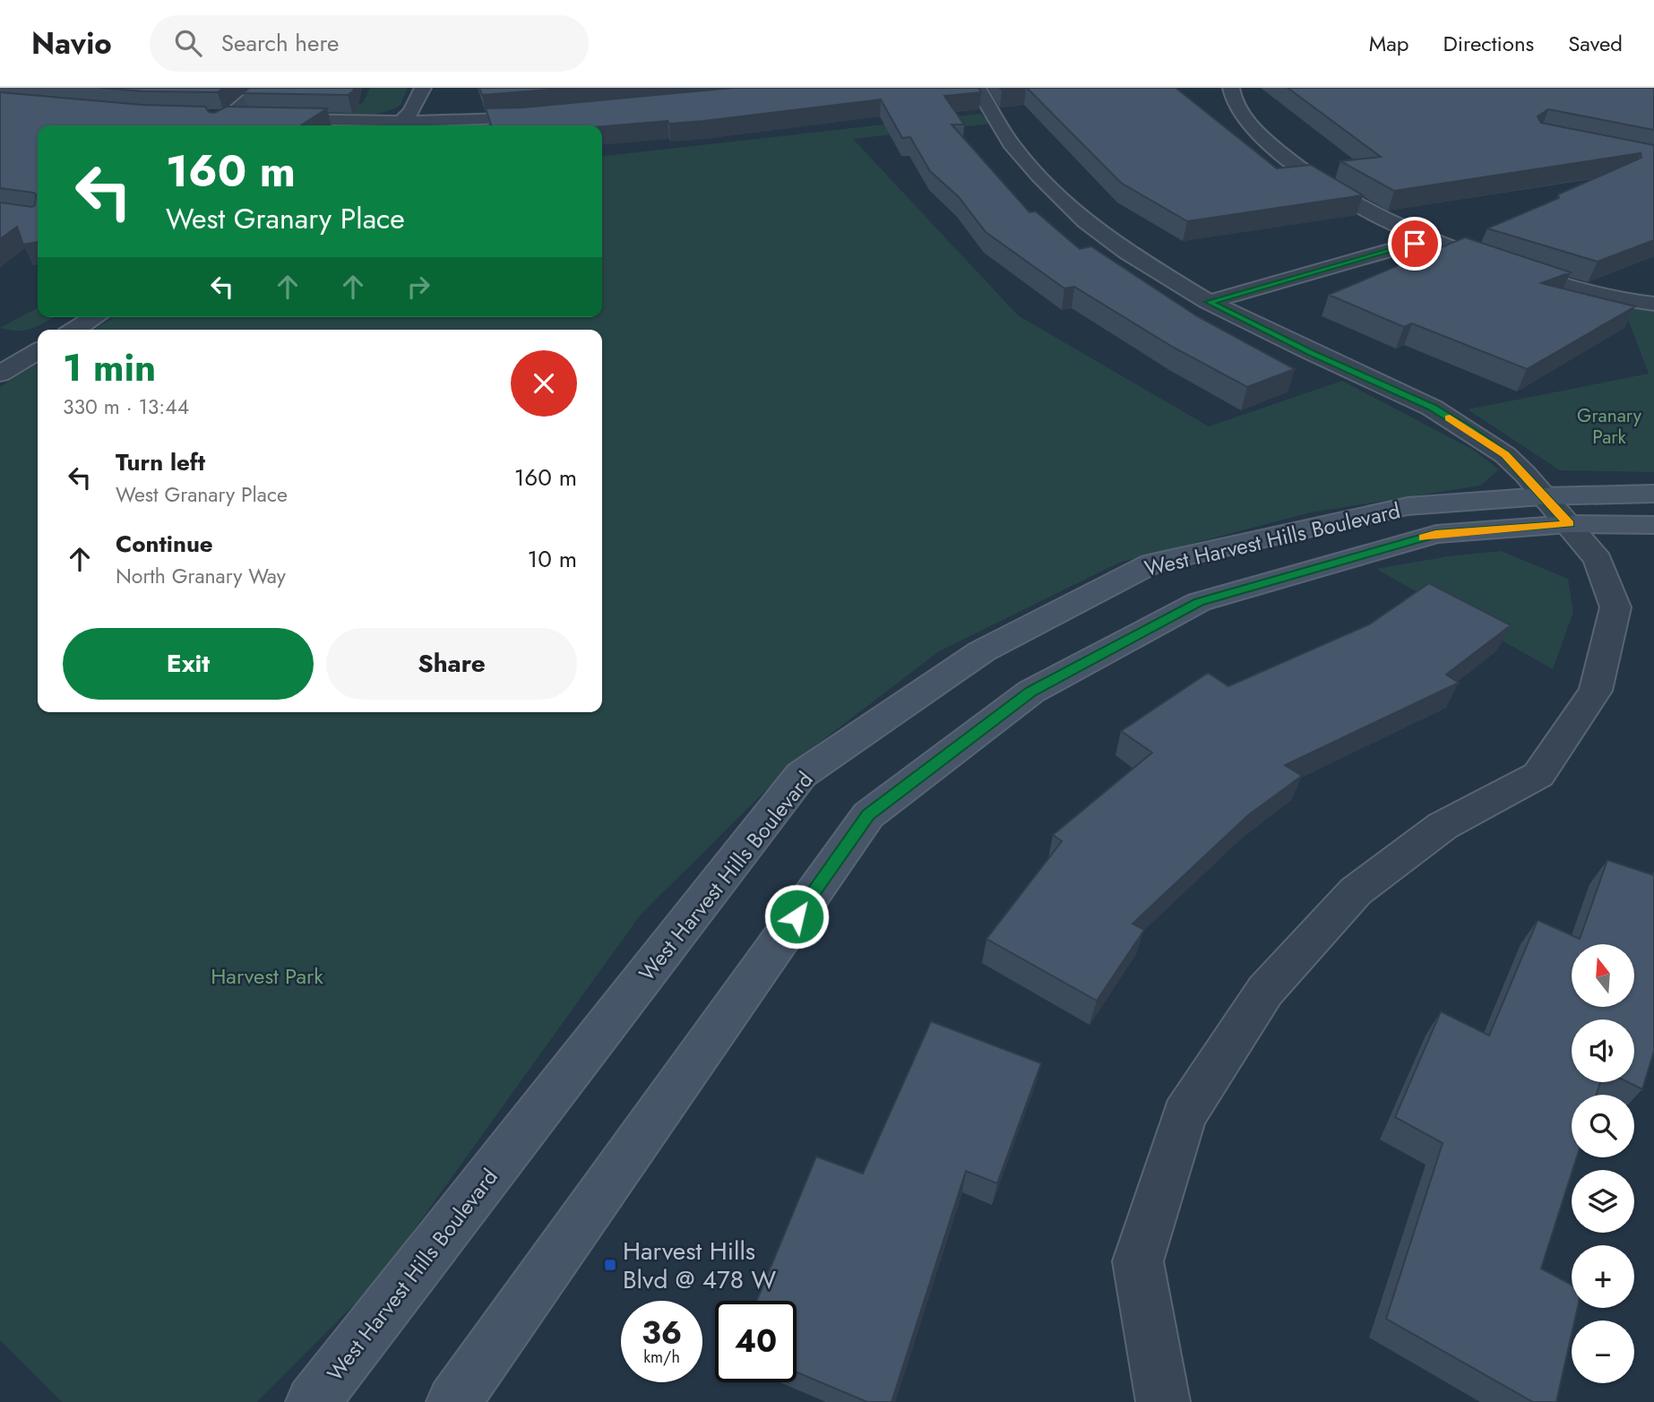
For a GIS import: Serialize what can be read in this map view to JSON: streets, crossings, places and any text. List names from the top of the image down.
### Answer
{
  "streets": {
    "street": ["West Harvest Hills Boulevard"]
  },
  "parks": ["Granary Park", "Harvest Park"],
  "places": {
    "transit": ["Harvest Hills Blvd @ 478 W"]
  },
  "north": "top",
  "page": {
    "header": "Navio",
    "search": "Search here",
    "nav": ["Map", "Directions", "Saved"],
    "turn": ["160 m", "West Granary Place"],
    "heading": ["1 min", "330 m · 13:44"],
    "list": [
      {
        "name": "Turn left",
        "note": "West Granary Place",
        "value": "160 m"
      },
      {
        "name": "Continue",
        "note": "North Granary Way",
        "value": "10 m"
      }
    ],
    "buttons": ["Exit", "Share"],
    "map_buttons": ["+", "−"],
    "speed": "36 km/h",
    "limit": "40"
  }
}
